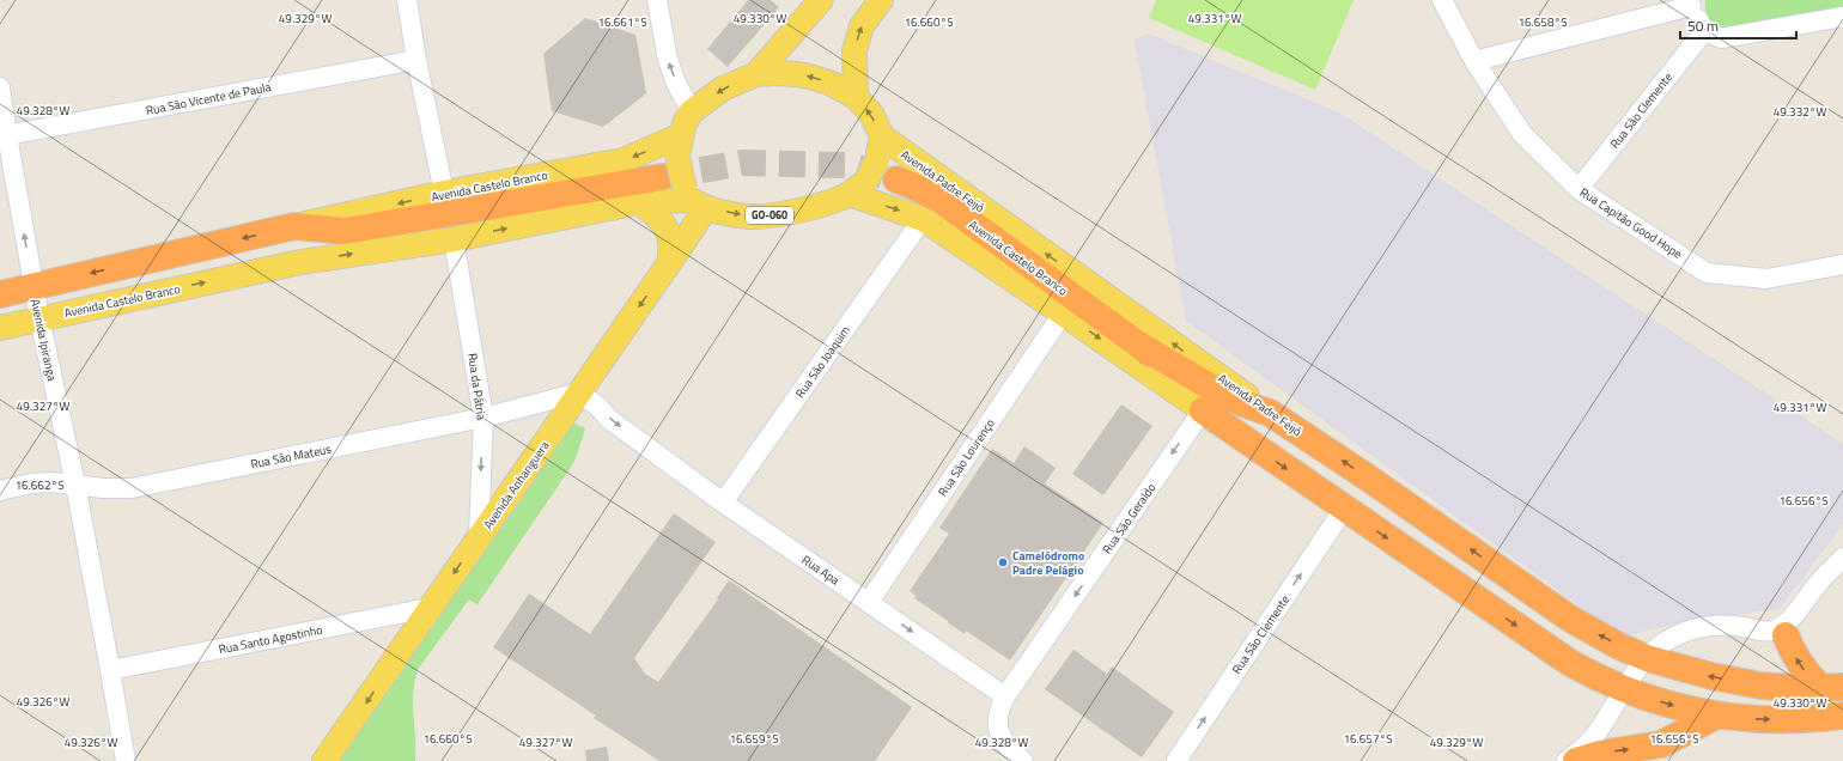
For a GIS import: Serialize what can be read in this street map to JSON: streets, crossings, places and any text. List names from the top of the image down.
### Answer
{
  "streets": {
    "highway": ["Avenida Padre Feijó", "Avenida Castelo Branco"],
    "main road": ["GO-060", "Avenida Anhanguera"],
    "street": [
      "Rua São Vicente de Paula",
      "Rua São Clemente",
      "Rua Capitão Good Hope",
      "Avenida Ipiranga",
      "Rua São Joaquim",
      "Rua da Pátria",
      "Rua São Mateus",
      "Rua São Lourenço",
      "Rua São Geraldo",
      "Rua Apa",
      "Rua Santo Agostinho"
    ]
  },
  "crossings": [
    ["Rua São Vicente de Paula", "Avenida Ipiranga"],
    ["Rua São Clemente", "Rua Capitão Good Hope"],
    ["Avenida Padre Feijó", "Avenida Castelo Branco"],
    ["Avenida Castelo Branco", "GO-060"],
    ["Avenida Castelo Branco", "Avenida Ipiranga"],
    ["Avenida Castelo Branco", "Rua da Pátria"],
    ["Avenida Castelo Branco", "Avenida Anhanguera"],
    ["GO-060", "Avenida Anhanguera"],
    ["Avenida Ipiranga", "Rua São Mateus"],
    ["Avenida Ipiranga", "Rua Santo Agostinho"],
    ["Rua São Joaquim", "Rua Apa"],
    ["Rua da Pátria", "Rua São Mateus"],
    ["Rua da Pátria", "Avenida Anhanguera"],
    ["Rua São Mateus", "Avenida Anhanguera"],
    ["Rua São Mateus", "Rua Apa"],
    ["Rua São Lourenço", "Rua Apa"],
    ["Avenida Anhanguera", "Rua Apa"],
    ["Avenida Anhanguera", "Rua Santo Agostinho"],
    ["Rua São Geraldo", "Rua Apa"]
  ],
  "one_way": [
    "Rua São Clemente",
    "Rua da Pátria",
    "Avenida Anhanguera",
    "Rua São Geraldo",
    "Rua Apa"
  ],
  "places": ["Camelódromo Padre Pelágio"],
  "scale_bar": "50 m",
  "coordinates": [
    "49.330°W",
    "49.329°W",
    "49.331°W",
    "16.660°S",
    "16.658°S",
    "16.661°S",
    "49.328°W",
    "49.332°W",
    "49.327°W",
    "16.662°S",
    "16.656°S",
    "49.326°W",
    "16.659°S",
    "16.657°S"
  ]
}
